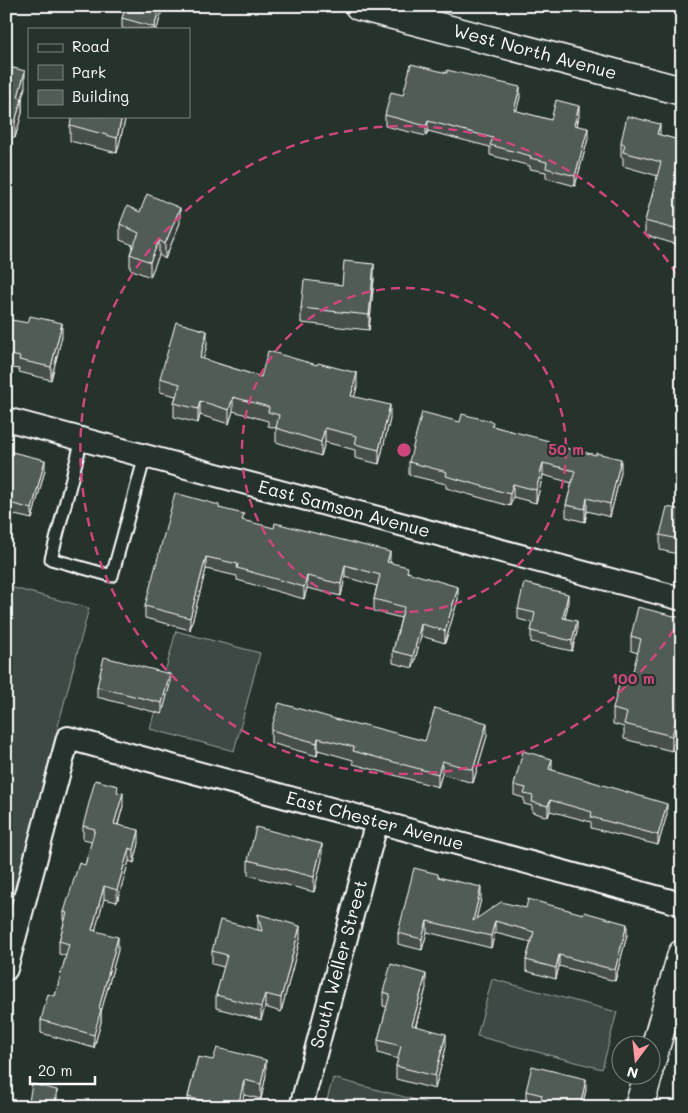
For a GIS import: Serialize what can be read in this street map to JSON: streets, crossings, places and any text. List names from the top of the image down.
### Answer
{
  "streets": {
    "street": [
      "West North Avenue",
      "East Samson Avenue",
      "East Chester Avenue",
      "South Weller Street"
    ]
  },
  "crossings": [
    ["East Chester Avenue", "South Weller Street"]
  ],
  "legend": ["Road", "Park", "Building"],
  "scale_bar": "20 m",
  "north": "bottom",
  "rings": ["50 m", "100 m"]
}
